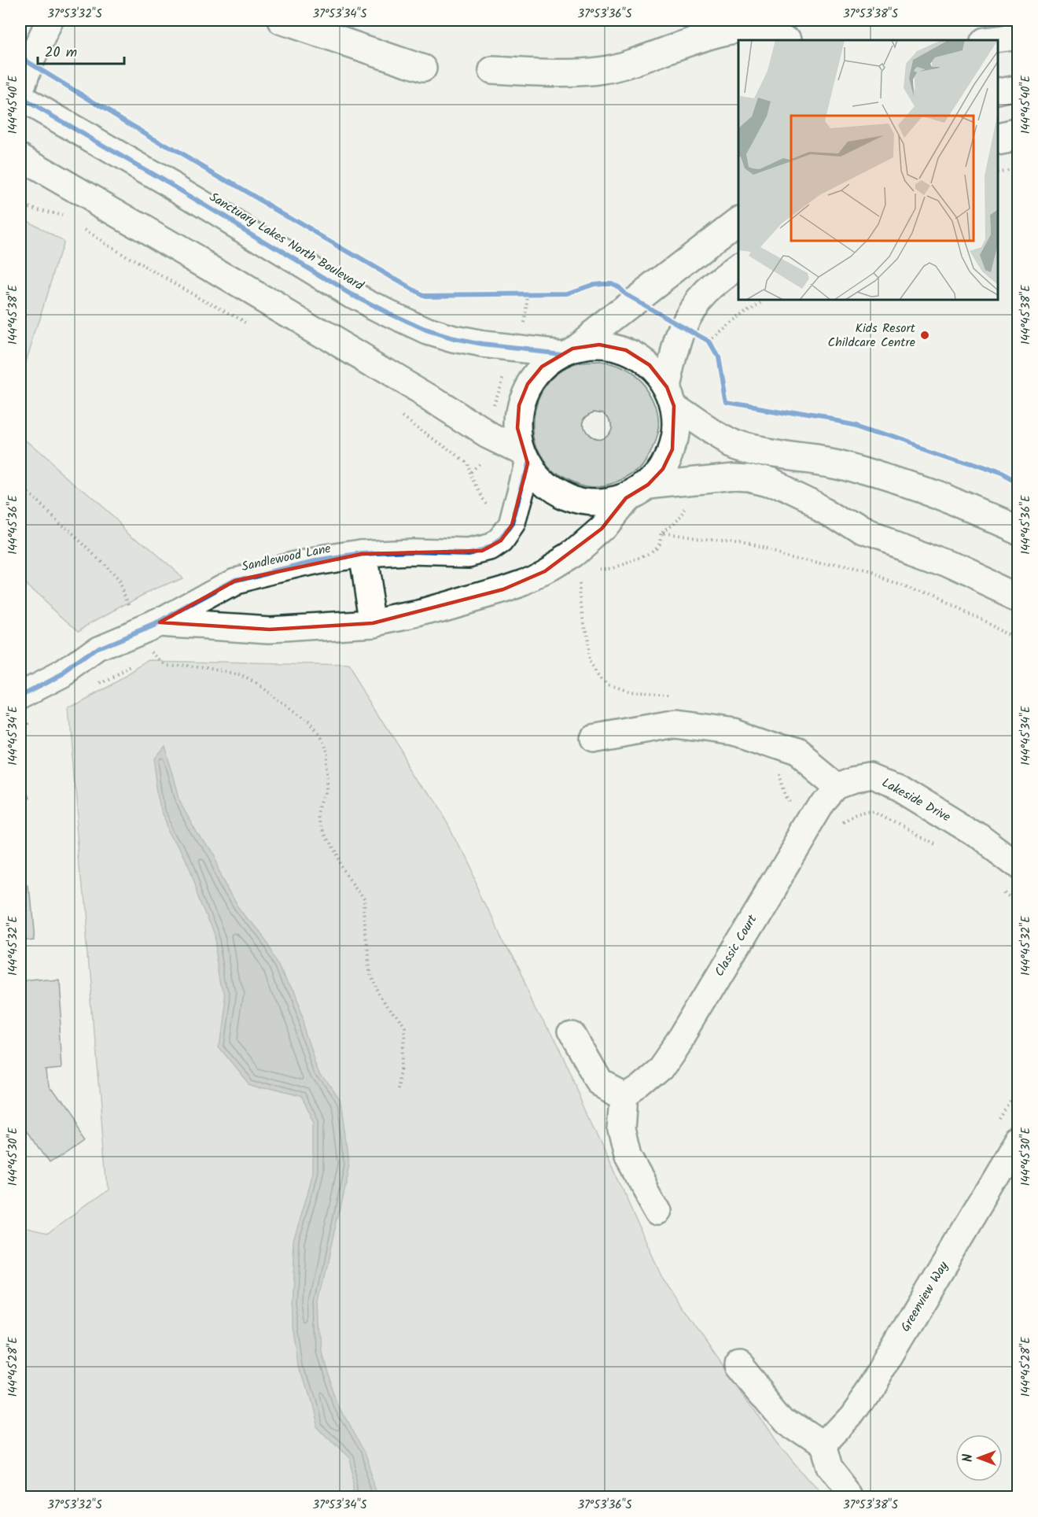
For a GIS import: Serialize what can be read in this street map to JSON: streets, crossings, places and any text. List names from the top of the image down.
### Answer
{
  "streets": {
    "street": [
      "Sanctuary Lakes North Boulevard",
      "Sandlewood Lane",
      "Lakeside Drive",
      "Classic Court",
      "Greenview Way"
    ]
  },
  "crossings": [
    ["Sanctuary Lakes North Boulevard", "Sandlewood Lane"],
    ["Lakeside Drive", "Classic Court"]
  ],
  "places": ["Kids Resort Childcare Centre"],
  "scale_bar": "20 m",
  "north": "left",
  "coordinates": [
    "37°53'32\"S",
    "37°53'34\"S",
    "37°53'36\"S",
    "37°53'38\"S",
    "144°45'40\"E",
    "144°45'38\"E",
    "144°45'36\"E",
    "144°45'34\"E",
    "144°45'32\"E",
    "144°45'30\"E",
    "144°45'28\"E"
  ]
}
